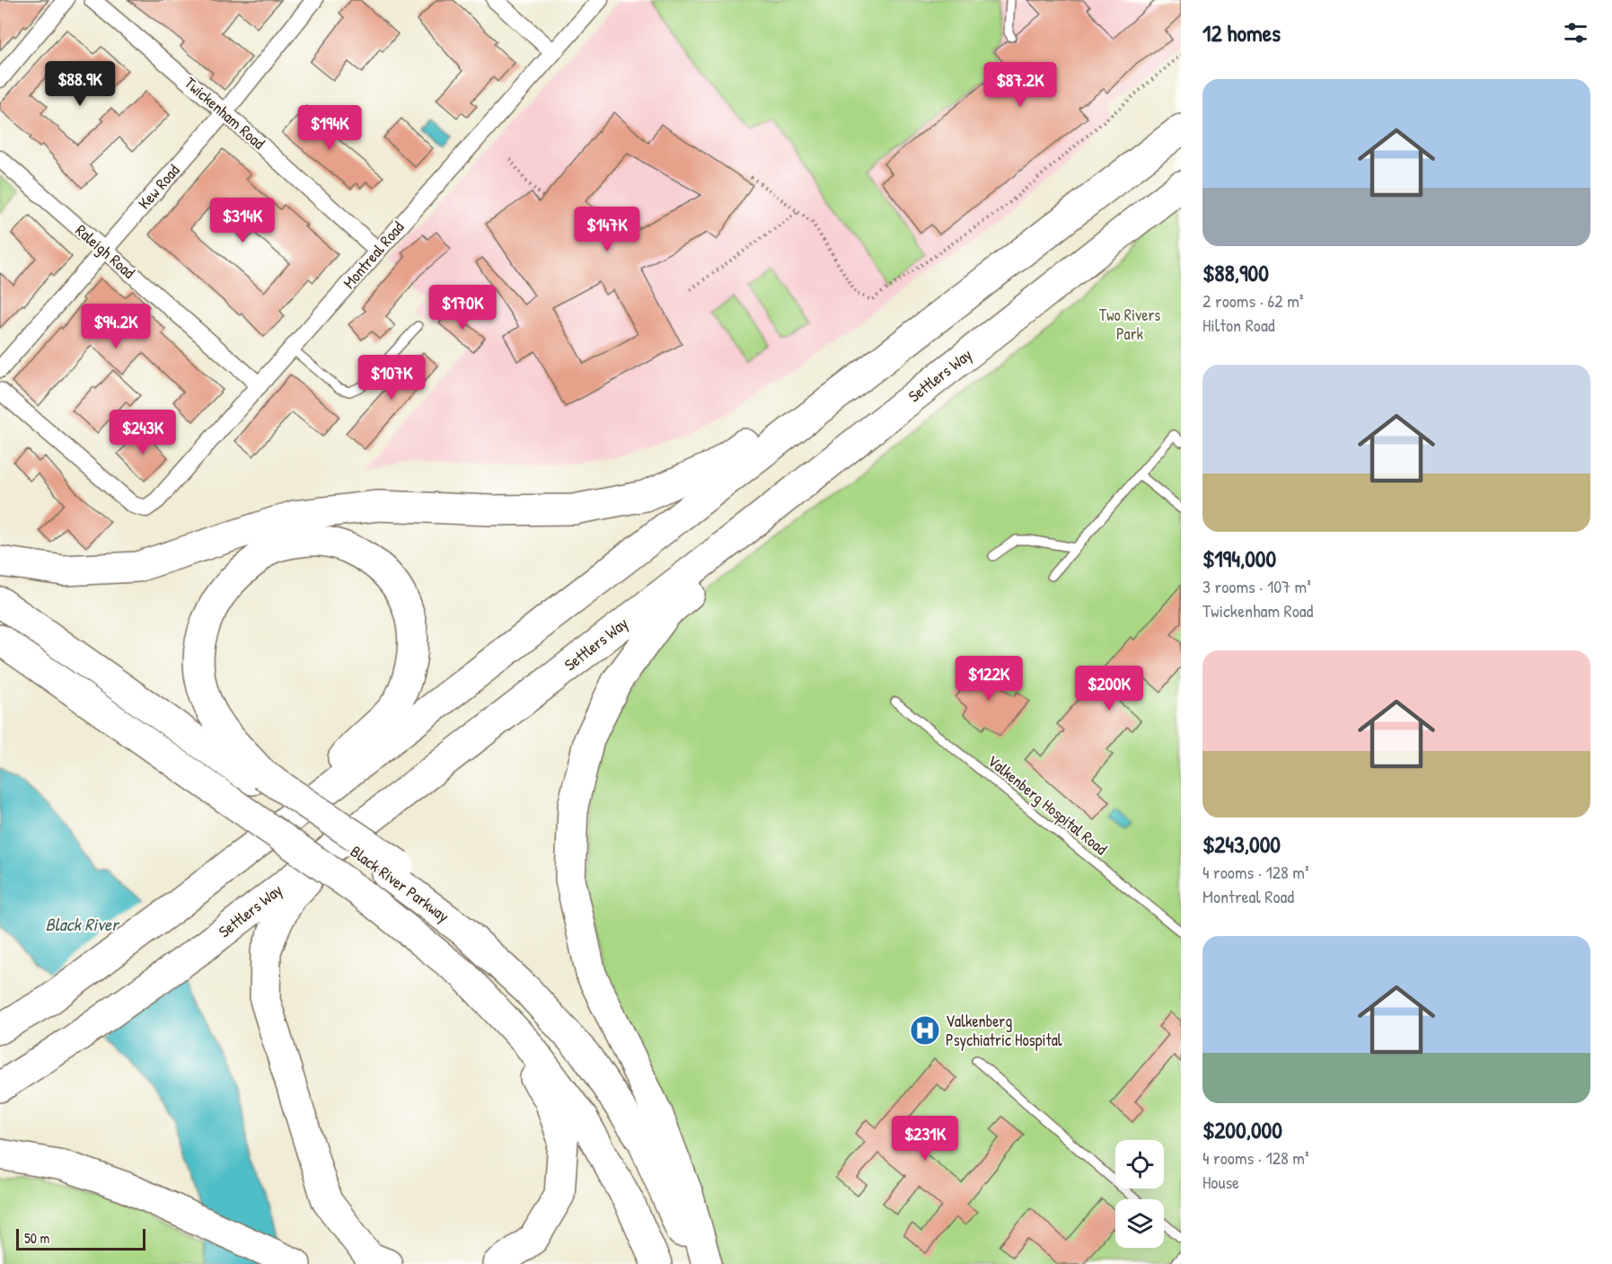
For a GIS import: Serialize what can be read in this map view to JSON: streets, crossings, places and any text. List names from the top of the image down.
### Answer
{
  "streets": {
    "highway": ["Settlers Way", "Black River Parkway"],
    "street": [
      "Twickenham Road",
      "Kew Road",
      "Raleigh Road",
      "Montreal Road"
    ],
    "lane": ["Valkenberg Hospital Road"]
  },
  "crossings": [
    ["Twickenham Road", "Kew Road"],
    ["Twickenham Road", "Montreal Road"],
    ["Kew Road", "Raleigh Road"],
    ["Raleigh Road", "Montreal Road"]
  ],
  "water": ["Black River"],
  "parks": ["Two Rivers Park"],
  "places": {
    "hospital": ["Valkenberg Psychiatric Hospital"]
  },
  "scale_bar": "50 m",
  "page": {
    "heading": "12 homes",
    "price": [
      "$88.9K",
      "$87.2K",
      "$194K",
      "$314K",
      "$147K",
      "$170K",
      "$94.2K",
      "$107K",
      "$243K",
      "$122K",
      "$200K",
      "$231K"
    ],
    "list": [
      {
        "name": "$88,900",
        "note": "2 rooms · 62 m² · Hilton Road"
      },
      {
        "name": "$194,000",
        "note": "3 rooms · 107 m² · Twickenham Road"
      },
      {
        "name": "$243,000",
        "note": "4 rooms · 128 m² · Montreal Road"
      },
      {
        "name": "$200,000",
        "note": "4 rooms · 128 m² · House"
      }
    ],
    "scale": "50 m"
  }
}
